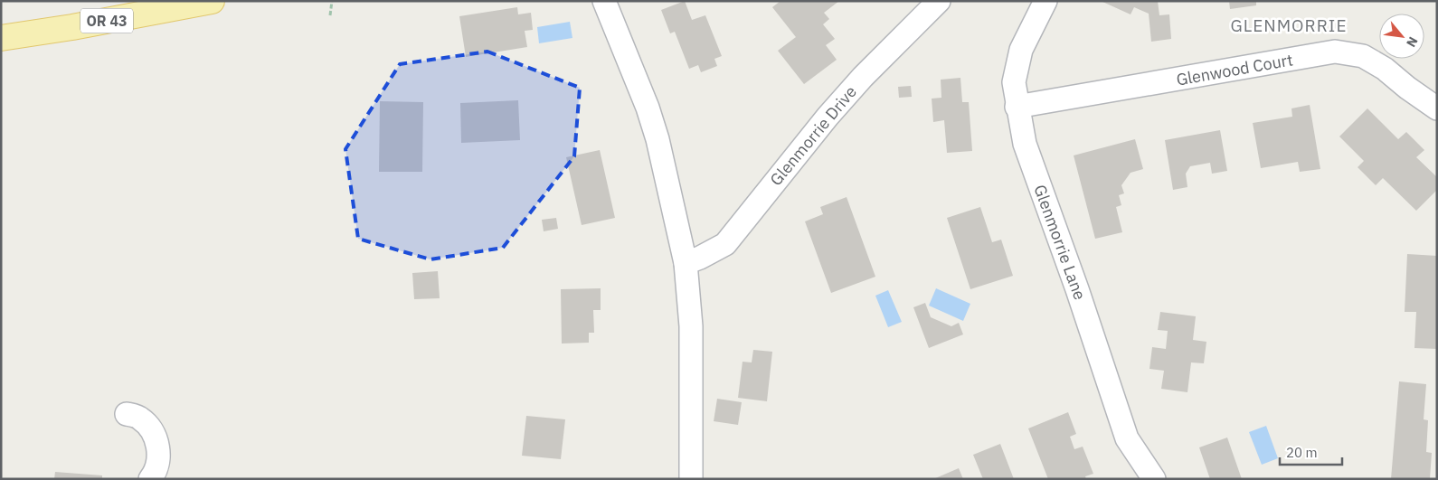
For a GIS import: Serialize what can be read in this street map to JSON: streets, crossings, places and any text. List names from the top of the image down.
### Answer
{
  "streets": {
    "main road": ["OR 43"],
    "street": ["Glenwood Court", "Glenmorrie Drive", "Glenmorrie Lane"]
  },
  "crossings": [
    ["Glenwood Court", "Glenmorrie Lane"]
  ],
  "districts": ["GLENMORRIE"],
  "scale_bar": "20 m",
  "north": "bottom right"
}
